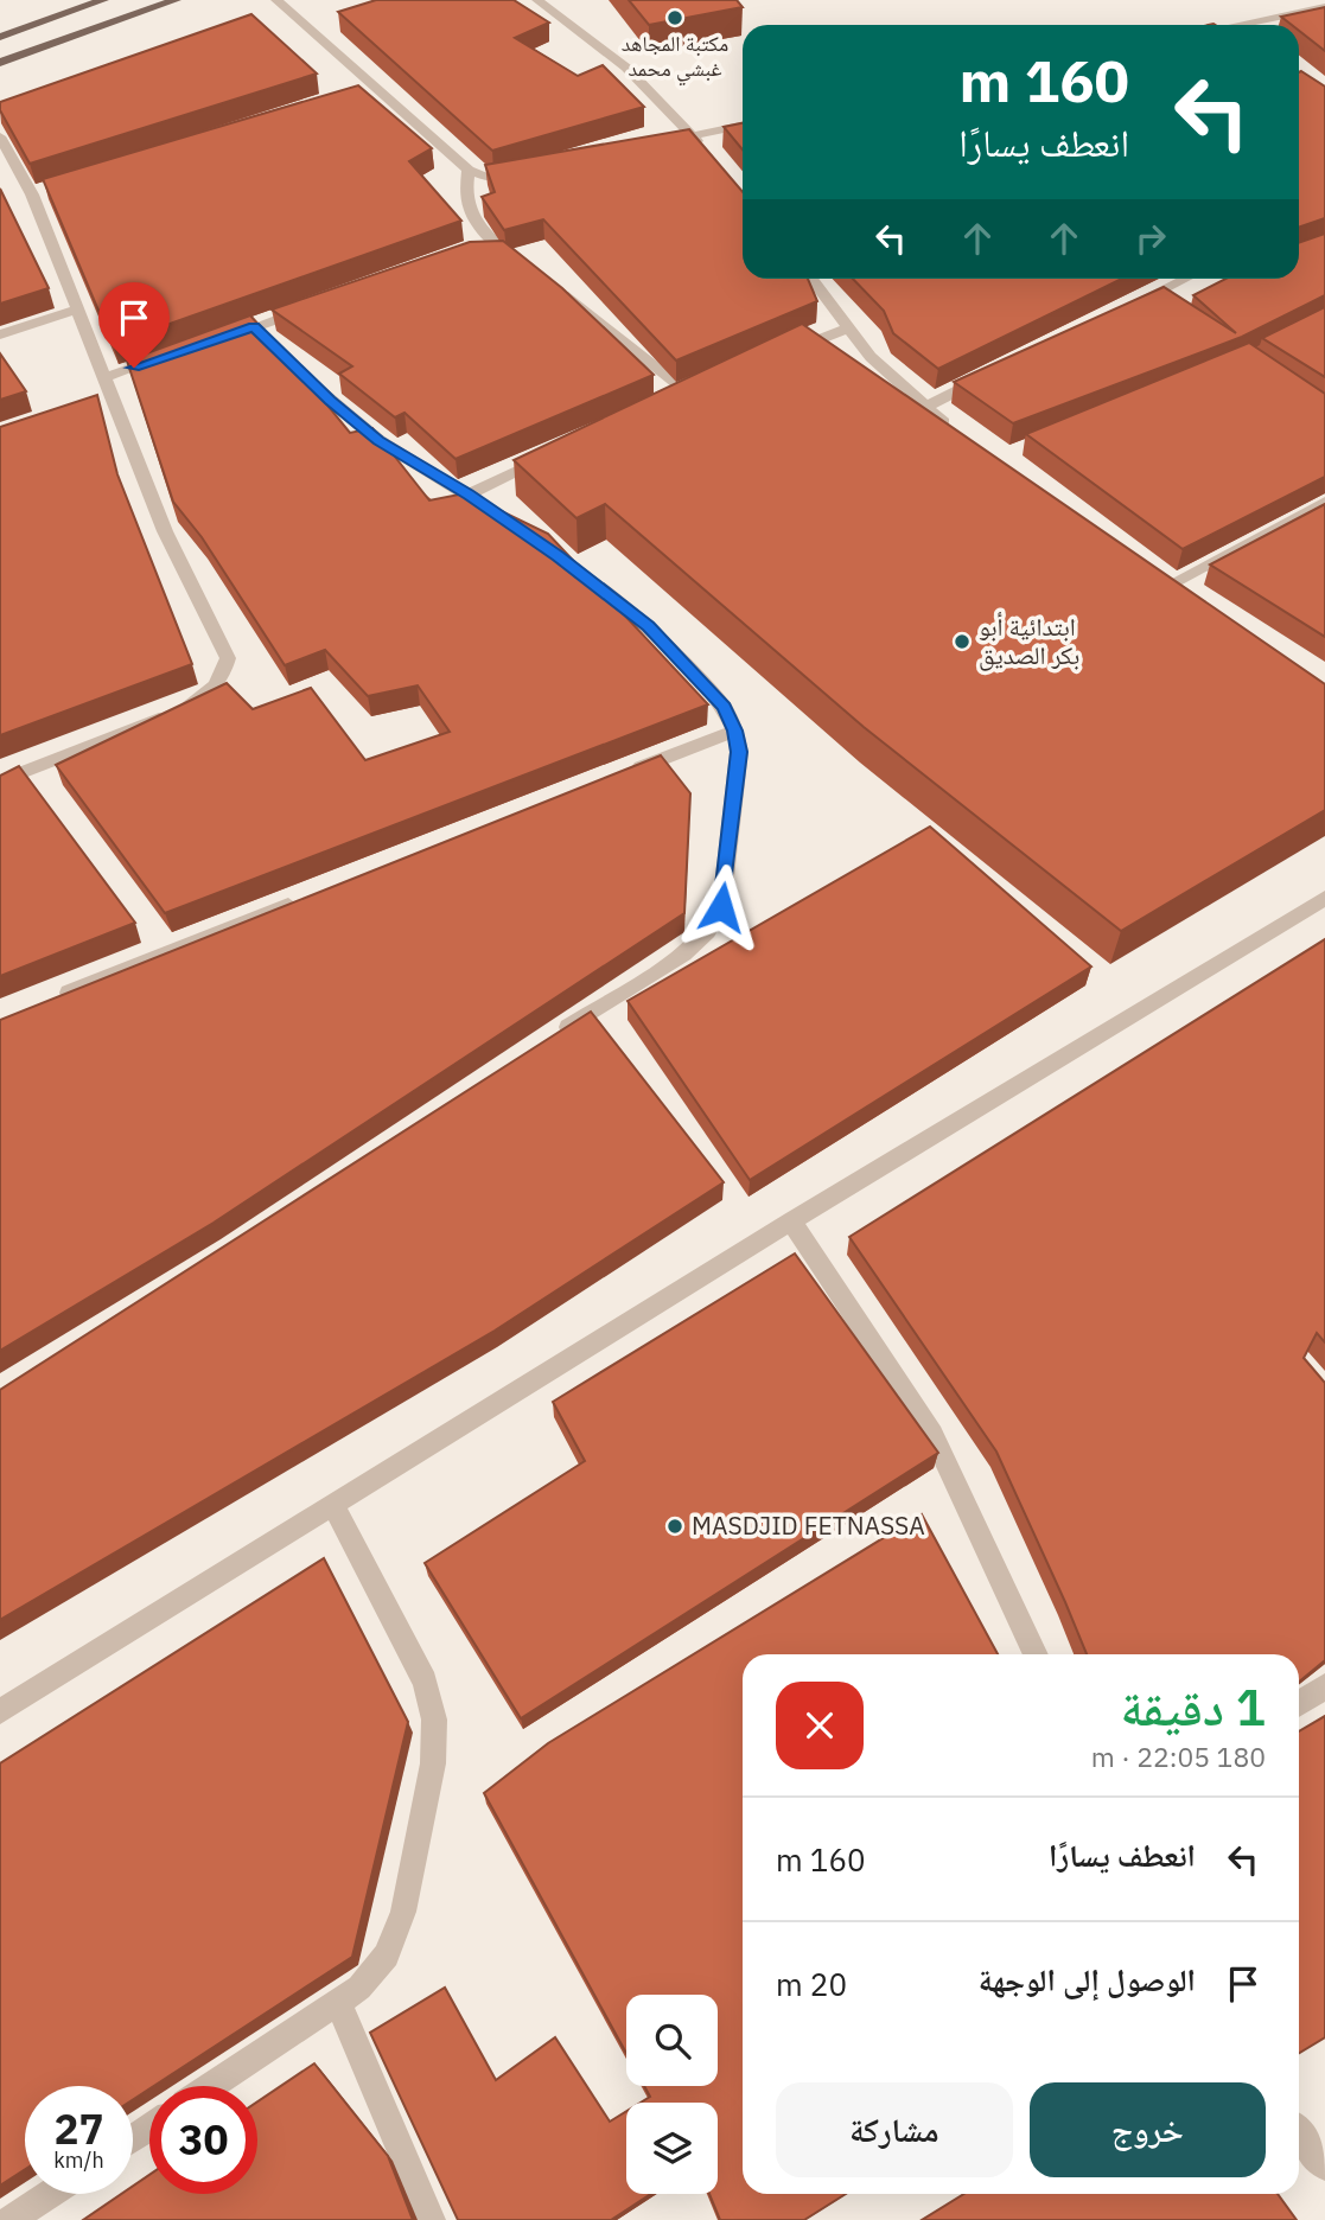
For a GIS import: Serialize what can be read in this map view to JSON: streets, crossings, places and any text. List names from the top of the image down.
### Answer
{
  "places": ["مكتبة المجاهد غبشي محمد", "ابتدائية أبو بكر الصديق", "MASDJID FETNASSA"],
  "page": {
    "turn": ["160 m", "انعطف يسارًا"],
    "heading": ["1 دقيقة", "180 m · 22:05"],
    "list": [
      {
        "name": "انعطف يسارًا",
        "value": "160 m"
      },
      {
        "name": "الوصول إلى الوجهة",
        "value": "20 m"
      }
    ],
    "buttons": ["خروج", "مشاركة"],
    "speed": "27 km/h",
    "limit": "30"
  }
}
